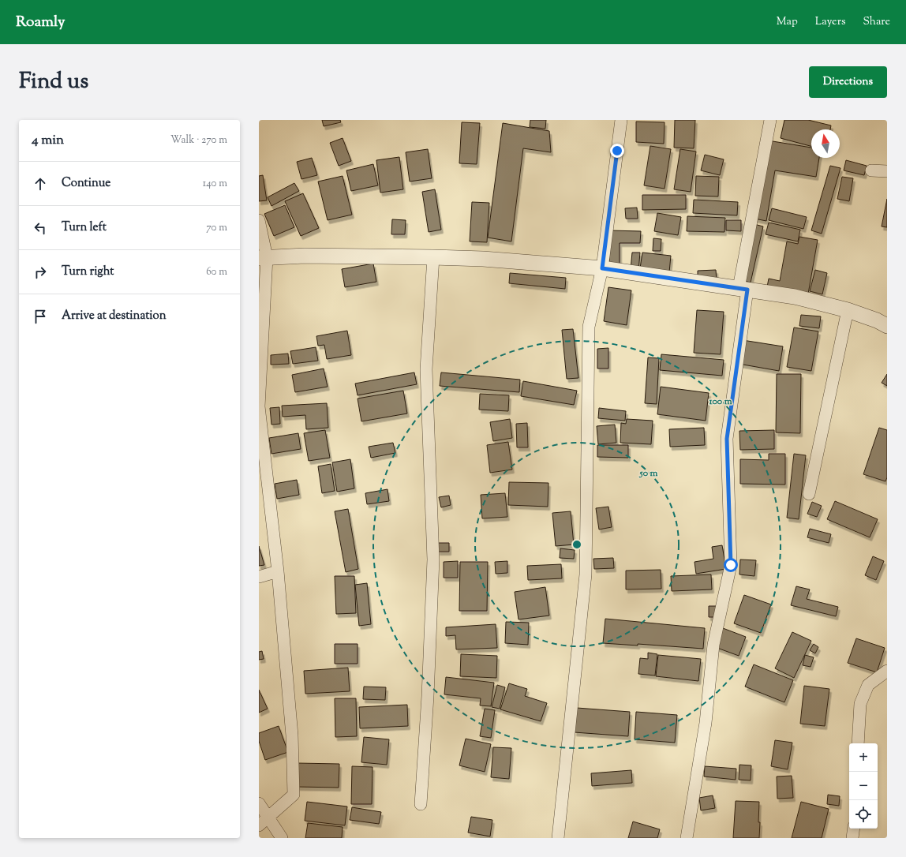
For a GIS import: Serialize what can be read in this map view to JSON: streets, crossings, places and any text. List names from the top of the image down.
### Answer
{
  "north": "top",
  "page": {
    "header": "Roamly",
    "nav": ["Map", "Layers", "Share"],
    "title": "Find us",
    "buttons": "Directions",
    "heading": ["4 min", "Walk · 270 m"],
    "list": [
      ["Continue", "140 m"],
      ["Turn left", "70 m"],
      ["Turn right", "60 m"],
      "Arrive at destination"
    ],
    "map_buttons": ["+", "−"]
  },
  "rings": ["100 m", "50 m"]
}
